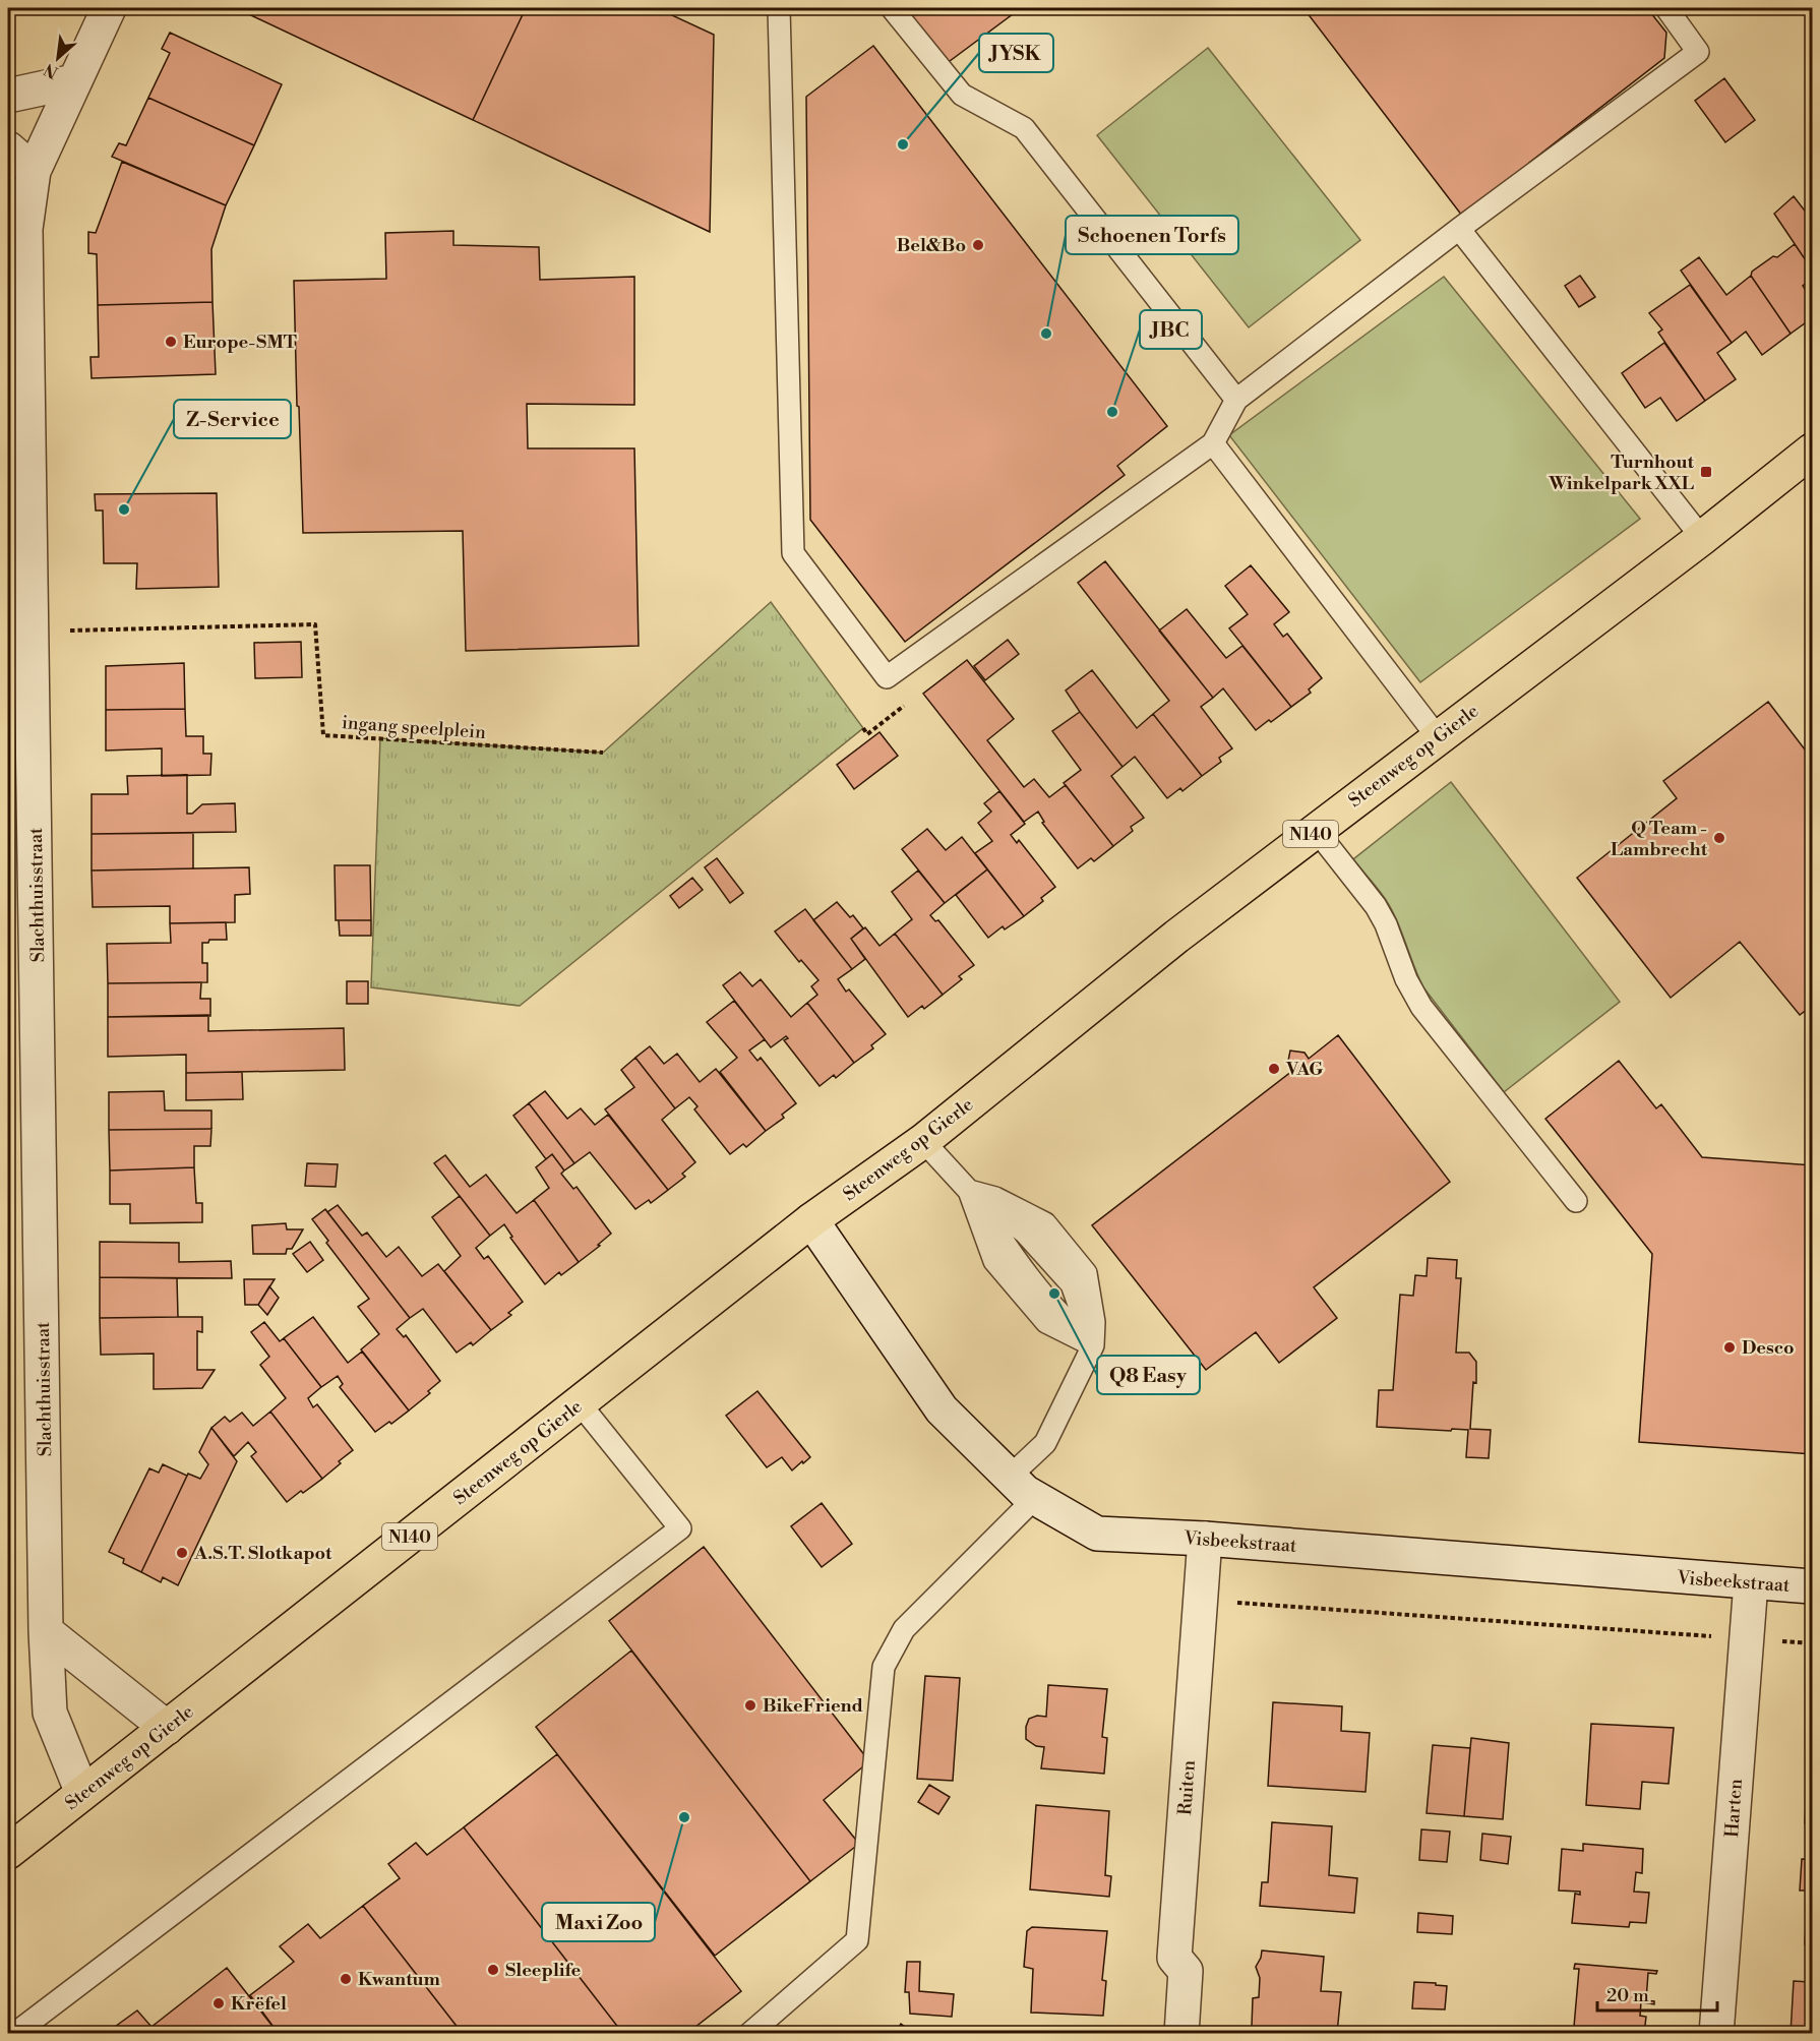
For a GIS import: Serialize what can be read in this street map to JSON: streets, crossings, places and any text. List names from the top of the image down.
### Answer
{
  "streets": {
    "main road": ["Steenweg op Gierle", "N140"],
    "street": [
      "Slachthuisstraat",
      "Visbeekstraat",
      "Ruiten",
      "Harten"
    ],
    "path": ["ingang speelplein"]
  },
  "crossings": [
    ["ingang speelplein", "Slachthuisstraat"],
    ["Steenweg op Gierle", "Slachthuisstraat"],
    ["Steenweg op Gierle", "Visbeekstraat"],
    ["Visbeekstraat", "Ruiten"],
    ["Visbeekstraat", "Harten"]
  ],
  "places": {
    "other": [
      "JYSK",
      "Bel&Bo",
      "Schoenen Torfs",
      "Europe-SMT",
      "JBC",
      "Z-Service",
      "Q Team - Lambrecht",
      "VAG",
      "Q8 Easy",
      "Desco",
      "A.S.T. Slotkapot",
      "BikeFriend",
      "Maxi Zoo",
      "Sleeplife",
      "Kwantum",
      "Krëfel"
    ],
    "transit": ["Turnhout Winkelpark XXL"]
  },
  "scale_bar": "20 m",
  "north": "bottom left"
}
